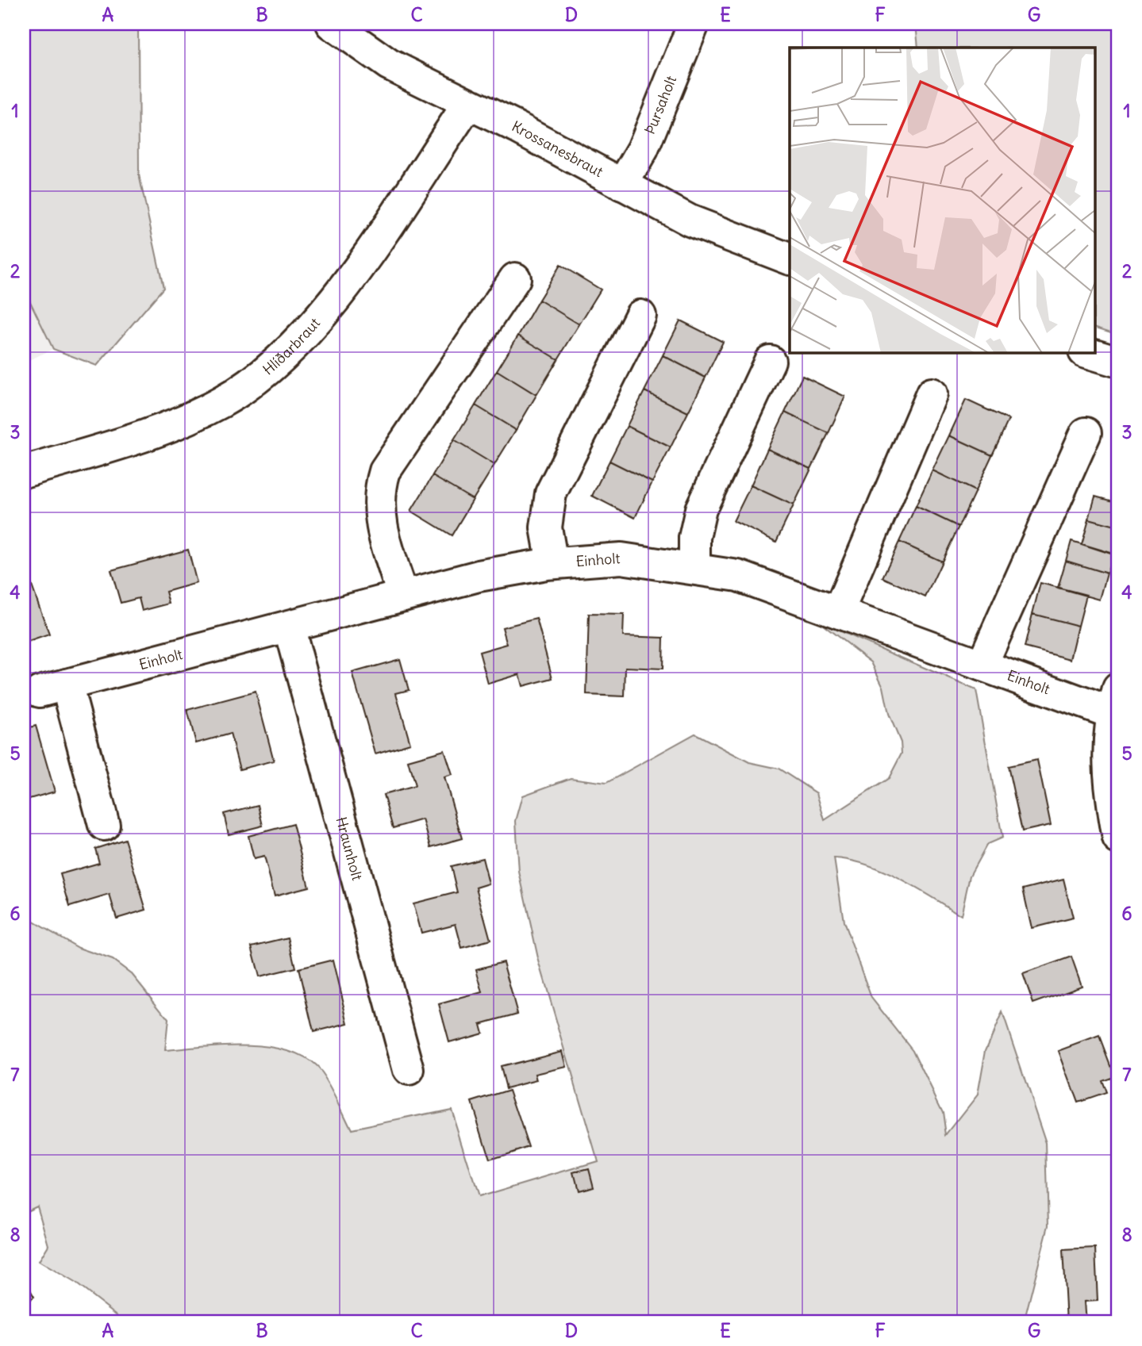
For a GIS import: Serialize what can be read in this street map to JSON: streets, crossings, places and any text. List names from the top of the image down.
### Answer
{
  "streets": {
    "street": [
      "Þursaholt",
      "Krossanesbraut",
      "Hlíðarbraut",
      "Einholt",
      "Hraunholt"
    ]
  },
  "crossings": [
    ["Þursaholt", "Krossanesbraut"],
    ["Krossanesbraut", "Hlíðarbraut"],
    ["Einholt", "Hraunholt"]
  ],
  "grid": {
    "columns": [
      "A",
      "B",
      "C",
      "D",
      "E",
      "F",
      "G"
    ],
    "rows": [
      "1",
      "2",
      "3",
      "4",
      "5",
      "6",
      "7",
      "8"
    ]
  }
}
